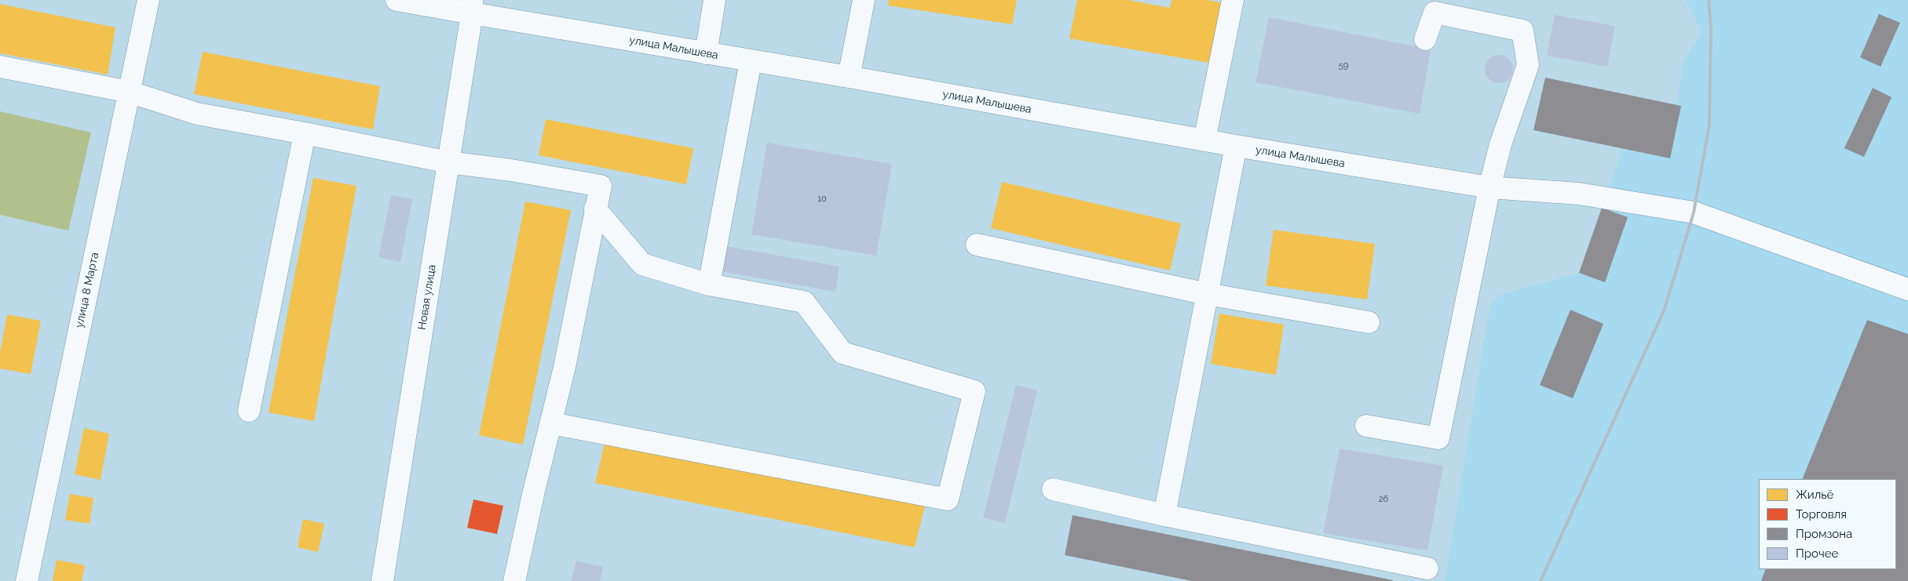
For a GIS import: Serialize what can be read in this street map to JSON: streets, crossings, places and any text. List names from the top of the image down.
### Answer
{
  "streets": {
    "street": ["улица Малышева", "улица 8 Марта", "Новая улица"]
  },
  "crossings": [
    ["улица Малышева", "Новая улица"]
  ],
  "house_numbers": ["59", "10", "26"],
  "legend": [
    "Жильё",
    "Торговля",
    "Промзона",
    "Прочее"
  ]
}
